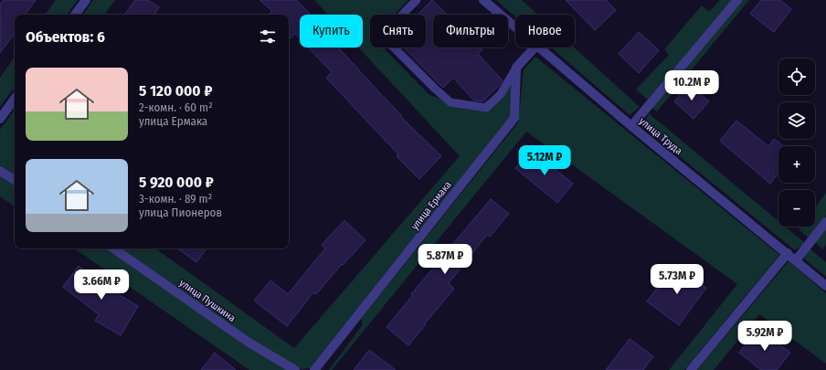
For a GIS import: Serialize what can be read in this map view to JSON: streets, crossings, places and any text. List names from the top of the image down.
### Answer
{
  "streets": {
    "street": ["улица Труда", "улица Ермака", "улица Пушкина"]
  },
  "page": {
    "chip": [
      "Купить",
      "Снять",
      "Фильтры",
      "Новое"
    ],
    "heading": "Объектов: 6",
    "map_buttons": ["+", "−"],
    "list": [
      {
        "name": "5 120 000 ₽",
        "note": "2-комн. · 60 m² · улица Ермака"
      },
      {
        "name": "5 920 000 ₽",
        "note": "3-комн. · 89 m² · улица Пионеров"
      }
    ],
    "price": [
      "10.2M ₽",
      "5.12M ₽",
      "5.87M ₽",
      "5.73M ₽",
      "3.66M ₽",
      "5.92M ₽"
    ]
  }
}
